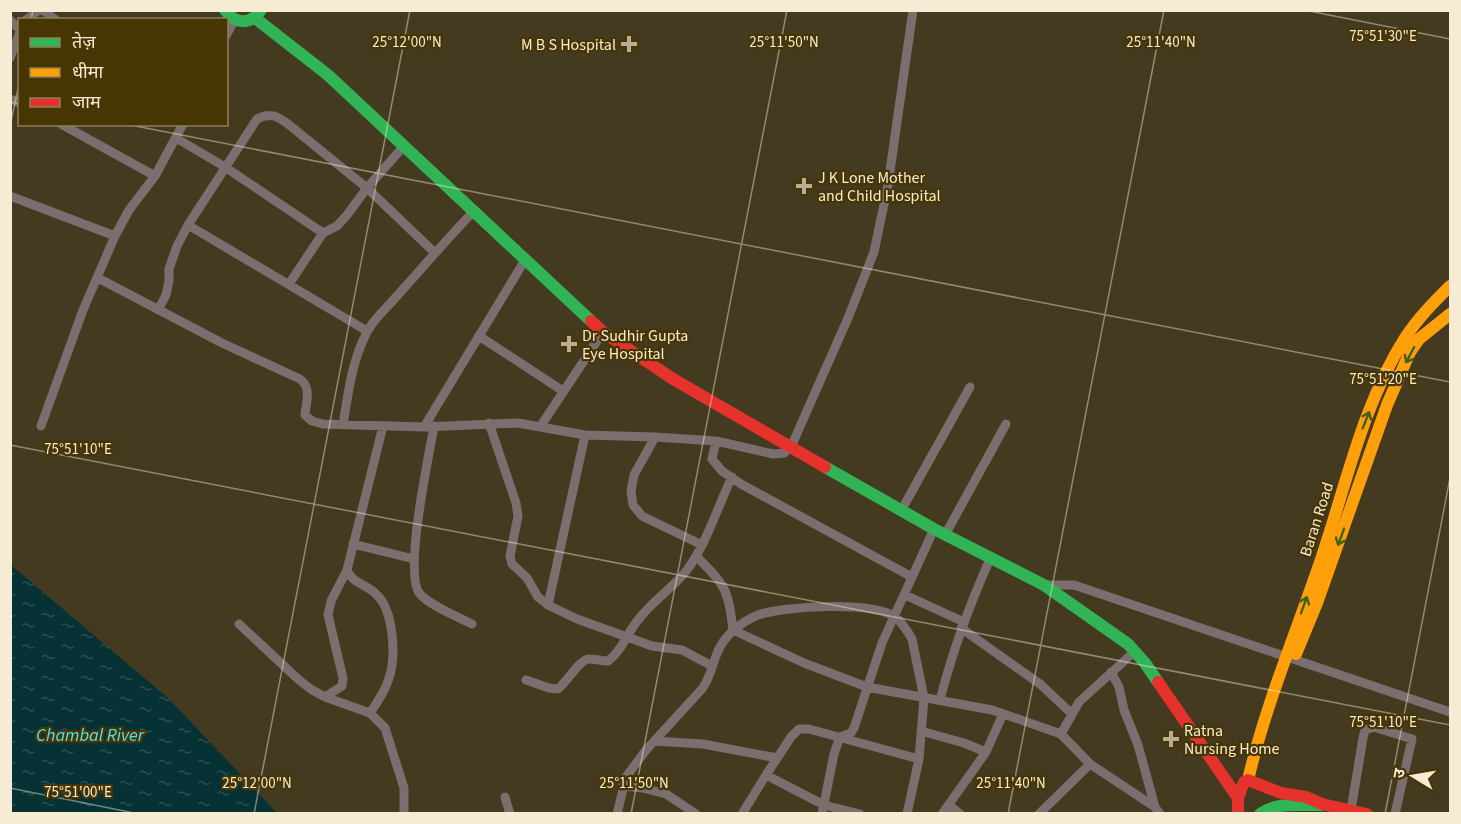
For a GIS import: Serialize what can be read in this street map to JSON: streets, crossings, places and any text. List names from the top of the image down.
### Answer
{
  "streets": {
    "street": ["Baran Road"]
  },
  "water": ["Chambal River"],
  "places": {
    "health": [
      "M B S Hospital",
      "J K Lone Mother and Child Hospital",
      "Dr Sudhir Gupta Eye Hospital",
      "Ratna Nursing Home"
    ]
  },
  "legend": ["तेज़", "धीमा", "जाम"],
  "north": "left",
  "coordinates": [
    "75°51'30\"E",
    "25°12'00\"N",
    "25°11'50\"N",
    "25°11'40\"N",
    "75°51'20\"E",
    "75°51'10\"E",
    "75°51'00\"E"
  ]
}
